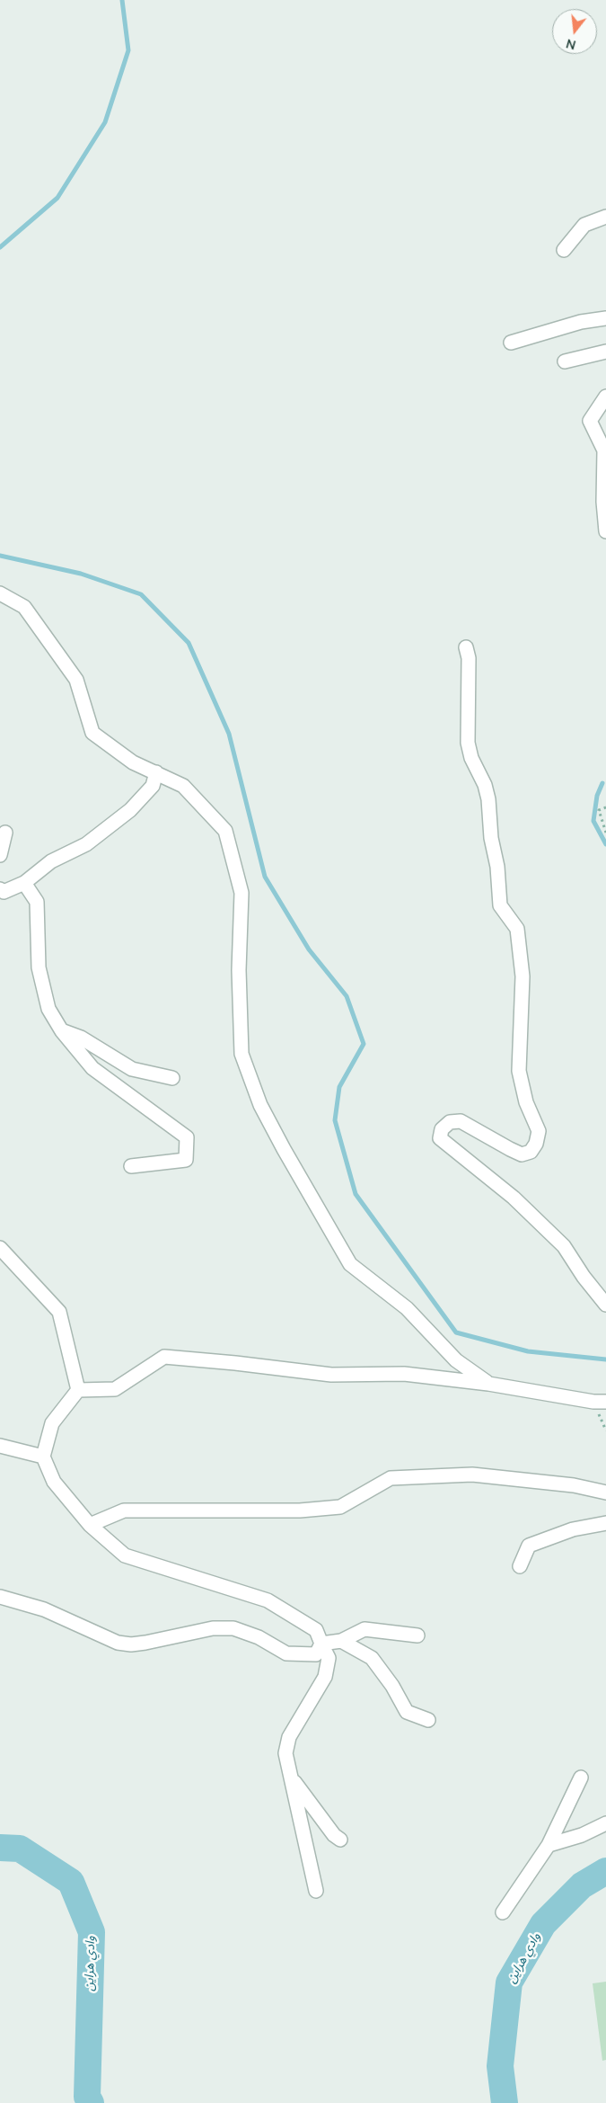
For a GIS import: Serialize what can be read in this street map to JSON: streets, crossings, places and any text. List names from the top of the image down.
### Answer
{
  "water": ["وادي هراين"],
  "north": "bottom"
}
